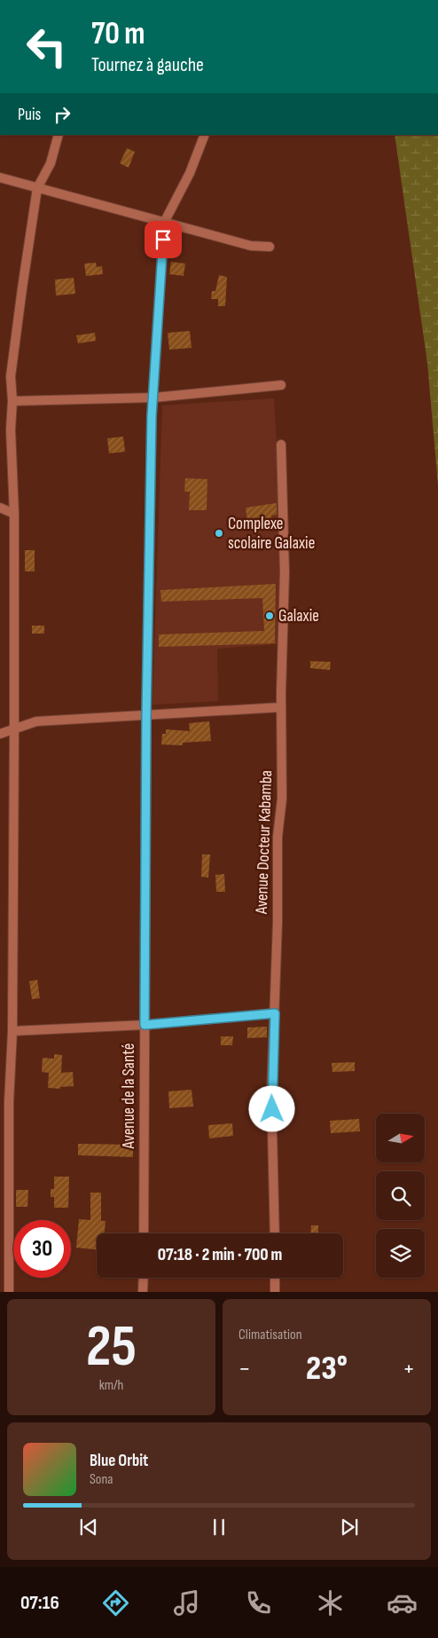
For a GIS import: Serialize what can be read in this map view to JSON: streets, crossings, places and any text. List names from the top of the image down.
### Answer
{
  "streets": {
    "street": ["Avenue Docteur Kabamba", "Avenue de la Santé"]
  },
  "places": ["Complexe scolaire Galaxie", "Galaxie"],
  "north": "right",
  "page": {
    "turn": ["70 m", "Tournez à gauche"],
    "then": "Puis",
    "limit": "30",
    "trip": "07:18 · 2 min · 700 m",
    "tile": [
      ["25", "km/h"],
      "Climatisation"
    ],
    "heat": ["−", "23°", "+"],
    "song": ["Blue Orbit", "Sona"],
    "tabs": "07:16"
  }
}
